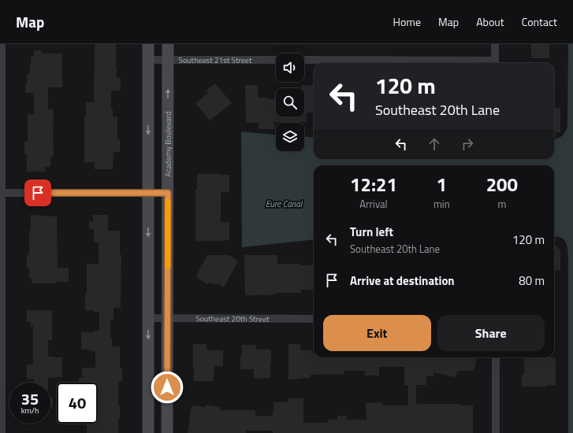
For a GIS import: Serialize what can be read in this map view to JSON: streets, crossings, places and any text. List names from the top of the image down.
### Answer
{
  "streets": {
    "street": ["Southeast 21st Street", "Academy Boulevard", "Southeast 20th Street"]
  },
  "crossings": [
    ["Southeast 21st Street", "Academy Boulevard"],
    ["Academy Boulevard", "Southeast 20th Street"]
  ],
  "water": ["Eure Canal"],
  "page": {
    "header": "Map",
    "nav": [
      "Home",
      "Map",
      "About",
      "Contact"
    ],
    "turn": ["120 m", "Southeast 20th Lane"],
    "eta": [
      "12:21",
      "Arrival",
      "1",
      "min",
      "200",
      "m"
    ],
    "list": [
      {
        "name": "Turn left",
        "note": "Southeast 20th Lane",
        "value": "120 m"
      },
      {
        "name": "Arrive at destination",
        "value": "80 m"
      }
    ],
    "buttons": ["Exit", "Share"],
    "speed": "35 km/h",
    "limit": "40"
  }
}
